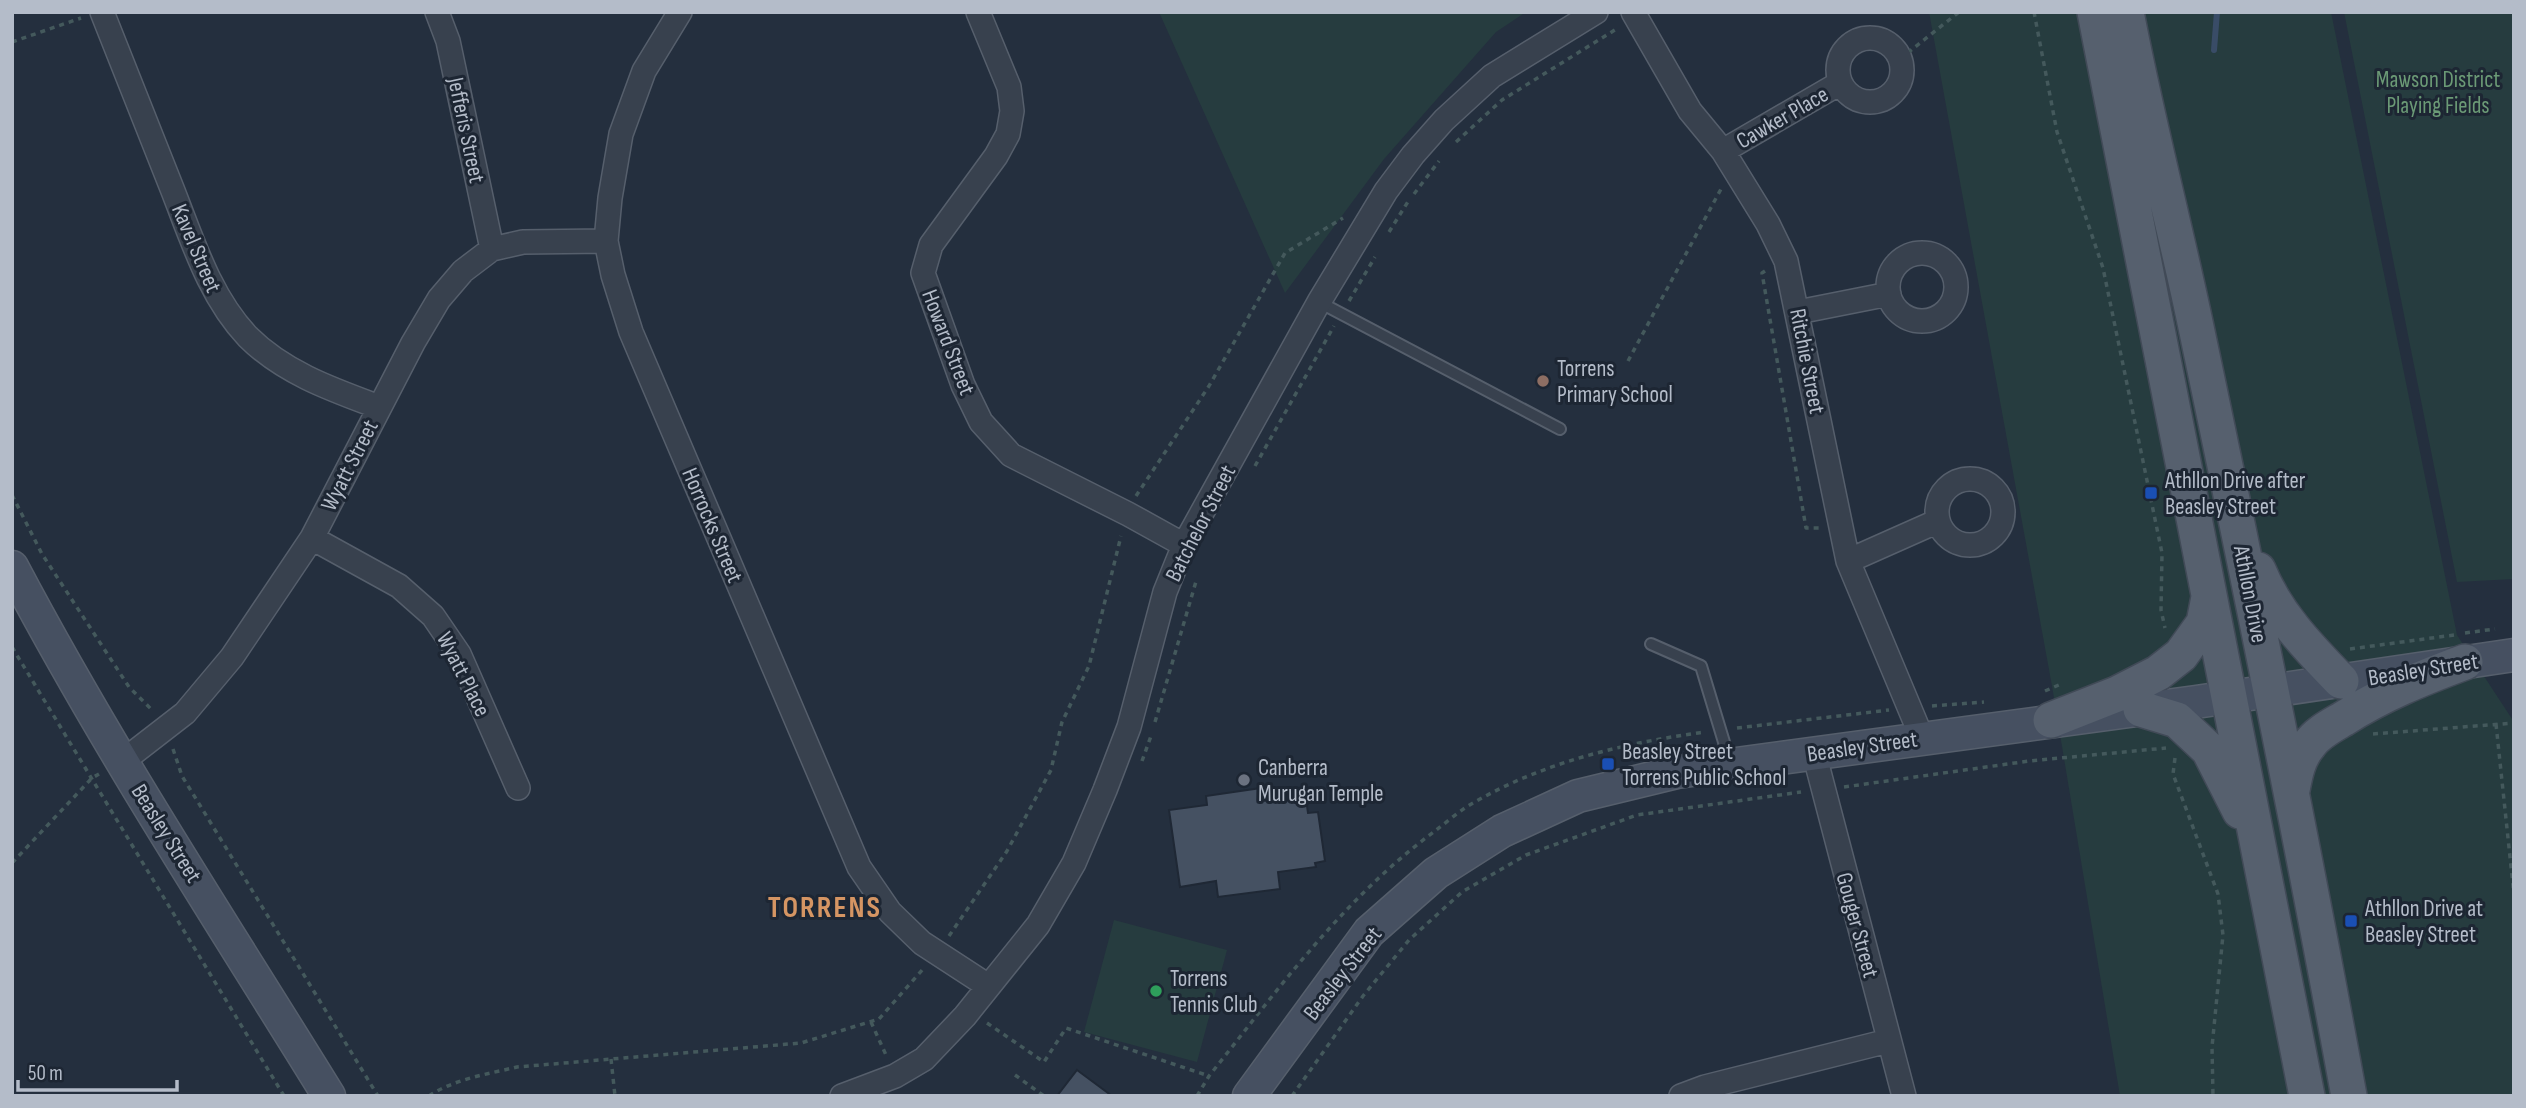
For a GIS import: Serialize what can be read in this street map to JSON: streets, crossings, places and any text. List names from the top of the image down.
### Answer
{
  "streets": {
    "main road": ["Athllon Drive", "Beasley Street"],
    "street": [
      "Cawker Place",
      "Jefferis Street",
      "Kavel Street",
      "Howard Street",
      "Ritchie Street",
      "Wyatt Street",
      "Batchelor Street",
      "Horrocks Street",
      "Wyatt Place",
      "Gouger Street"
    ]
  },
  "crossings": [
    ["Cawker Place", "Ritchie Street"],
    ["Jefferis Street", "Wyatt Street"],
    ["Kavel Street", "Wyatt Street"],
    ["Howard Street", "Batchelor Street"],
    ["Ritchie Street", "Beasley Street"],
    ["Wyatt Street", "Horrocks Street"],
    ["Wyatt Street", "Beasley Street"],
    ["Wyatt Street", "Wyatt Place"],
    ["Batchelor Street", "Horrocks Street"],
    ["Athllon Drive", "Beasley Street"],
    ["Beasley Street", "Gouger Street"]
  ],
  "districts": ["TORRENS"],
  "parks": ["Mawson District Playing Fields"],
  "places": {
    "other": ["Torrens Primary School", "Canberra Murugan Temple", "Torrens Tennis Club"],
    "transit": ["Athllon Drive after Beasley Street", "Beasley Street Torrens Public School", "Athllon Drive at Beasley Street"]
  },
  "scale_bar": "50 m"
}
